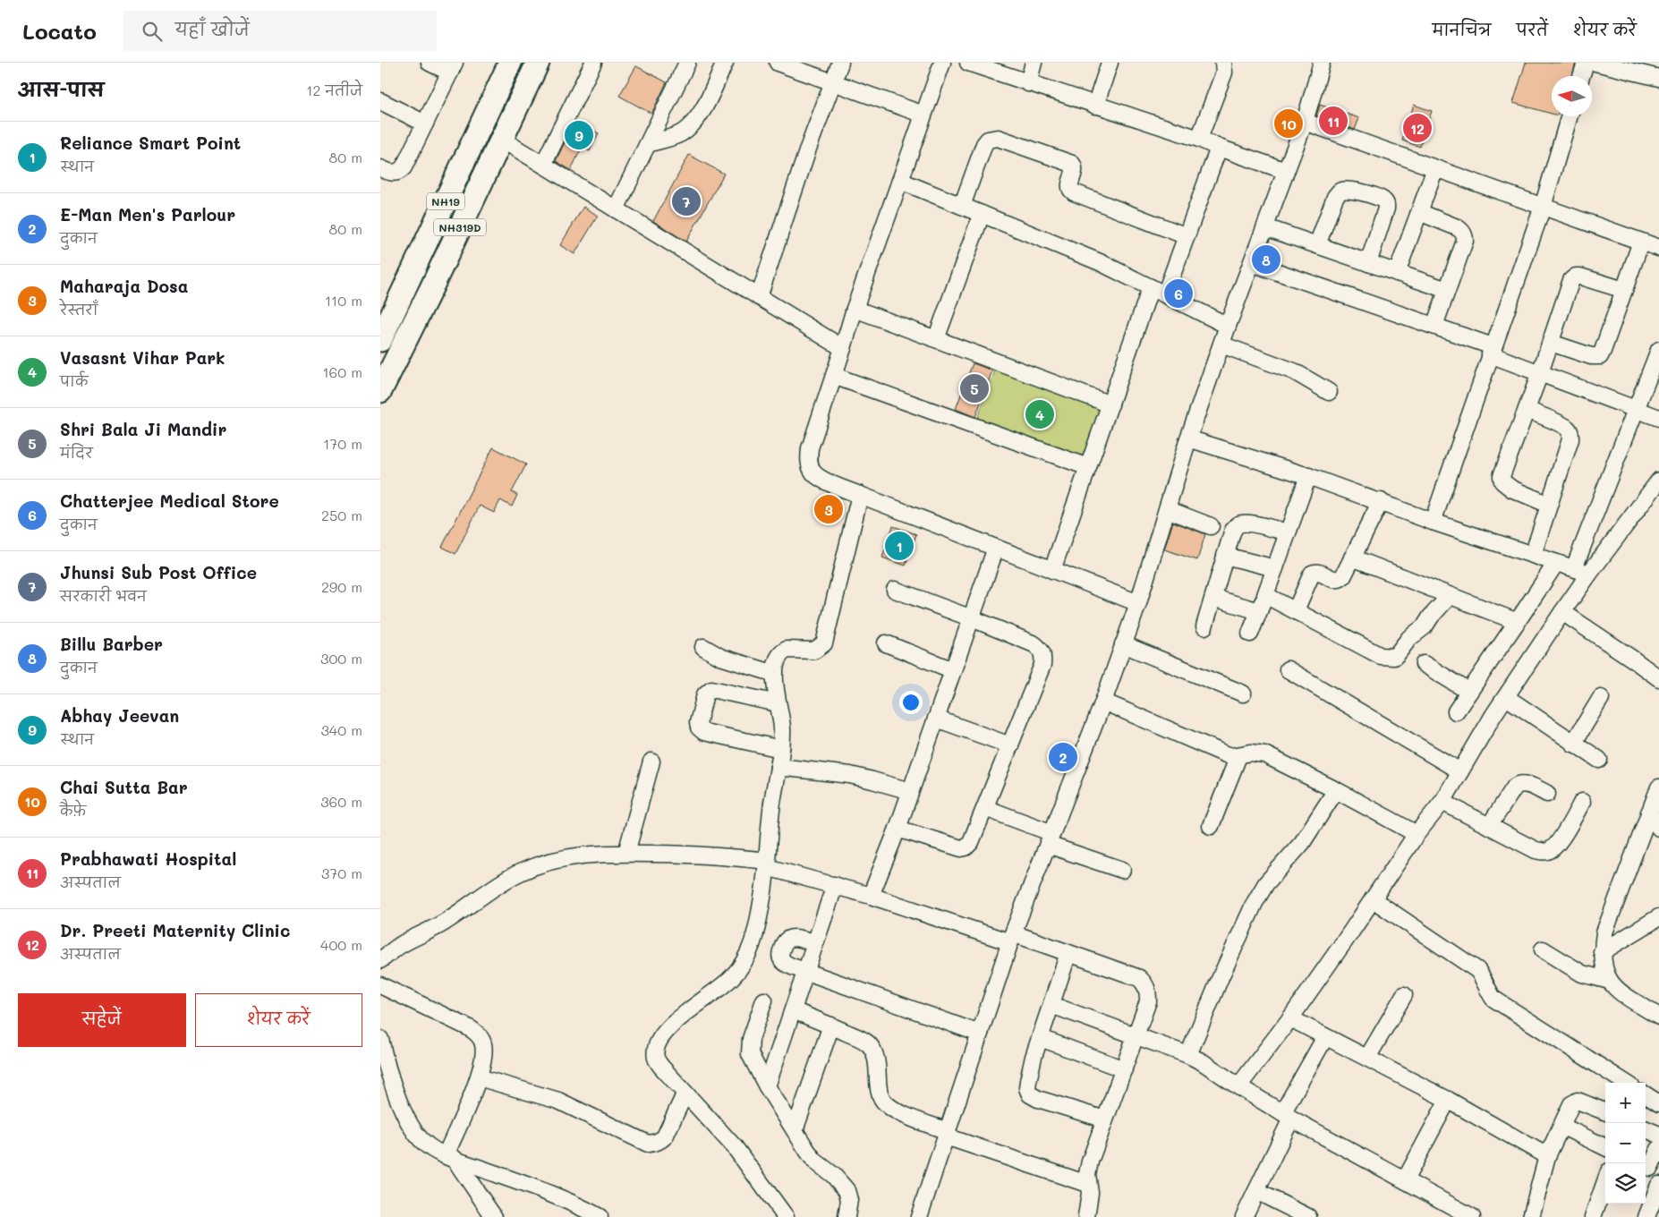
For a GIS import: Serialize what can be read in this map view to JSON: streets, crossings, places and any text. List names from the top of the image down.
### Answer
{
  "streets": {
    "highway": ["NH19", "NH319D"]
  },
  "north": "left",
  "page": {
    "header": "Locato",
    "search": "यहाँ खोजें",
    "nav": ["मानचित्र", "परतें", "शेयर करें"],
    "heading": ["आस-पास", "12 नतीजे"],
    "pins": [
      "11",
      "10",
      "12",
      "9",
      "7",
      "8",
      "6",
      "5",
      "4",
      "3",
      "1",
      "2"
    ],
    "list": [
      {
        "mark": "1",
        "name": "Reliance Smart Point",
        "note": "स्थान",
        "value": "80 m"
      },
      {
        "mark": "2",
        "name": "E-Man Men's Parlour",
        "note": "दुकान",
        "value": "80 m"
      },
      {
        "mark": "3",
        "name": "Maharaja Dosa",
        "note": "रेस्तराँ",
        "value": "110 m"
      },
      {
        "mark": "4",
        "name": "Vasasnt Vihar Park",
        "note": "पार्क",
        "value": "160 m"
      },
      {
        "mark": "5",
        "name": "Shri Bala Ji Mandir",
        "note": "मंदिर",
        "value": "170 m"
      },
      {
        "mark": "6",
        "name": "Chatterjee Medical Store",
        "note": "दुकान",
        "value": "250 m"
      },
      {
        "mark": "7",
        "name": "Jhunsi Sub Post Office",
        "note": "सरकारी भवन",
        "value": "290 m"
      },
      {
        "mark": "8",
        "name": "Billu Barber",
        "note": "दुकान",
        "value": "300 m"
      },
      {
        "mark": "9",
        "name": "Abhay Jeevan",
        "note": "स्थान",
        "value": "340 m"
      },
      {
        "mark": "10",
        "name": "Chai Sutta Bar",
        "note": "कैफ़े",
        "value": "360 m"
      },
      {
        "mark": "11",
        "name": "Prabhawati Hospital",
        "note": "अस्पताल",
        "value": "370 m"
      },
      {
        "mark": "12",
        "name": "Dr. Preeti Maternity Clinic",
        "note": "अस्पताल",
        "value": "400 m"
      }
    ],
    "buttons": ["सहेजें", "शेयर करें"],
    "map_buttons": ["+", "−"]
  }
}
